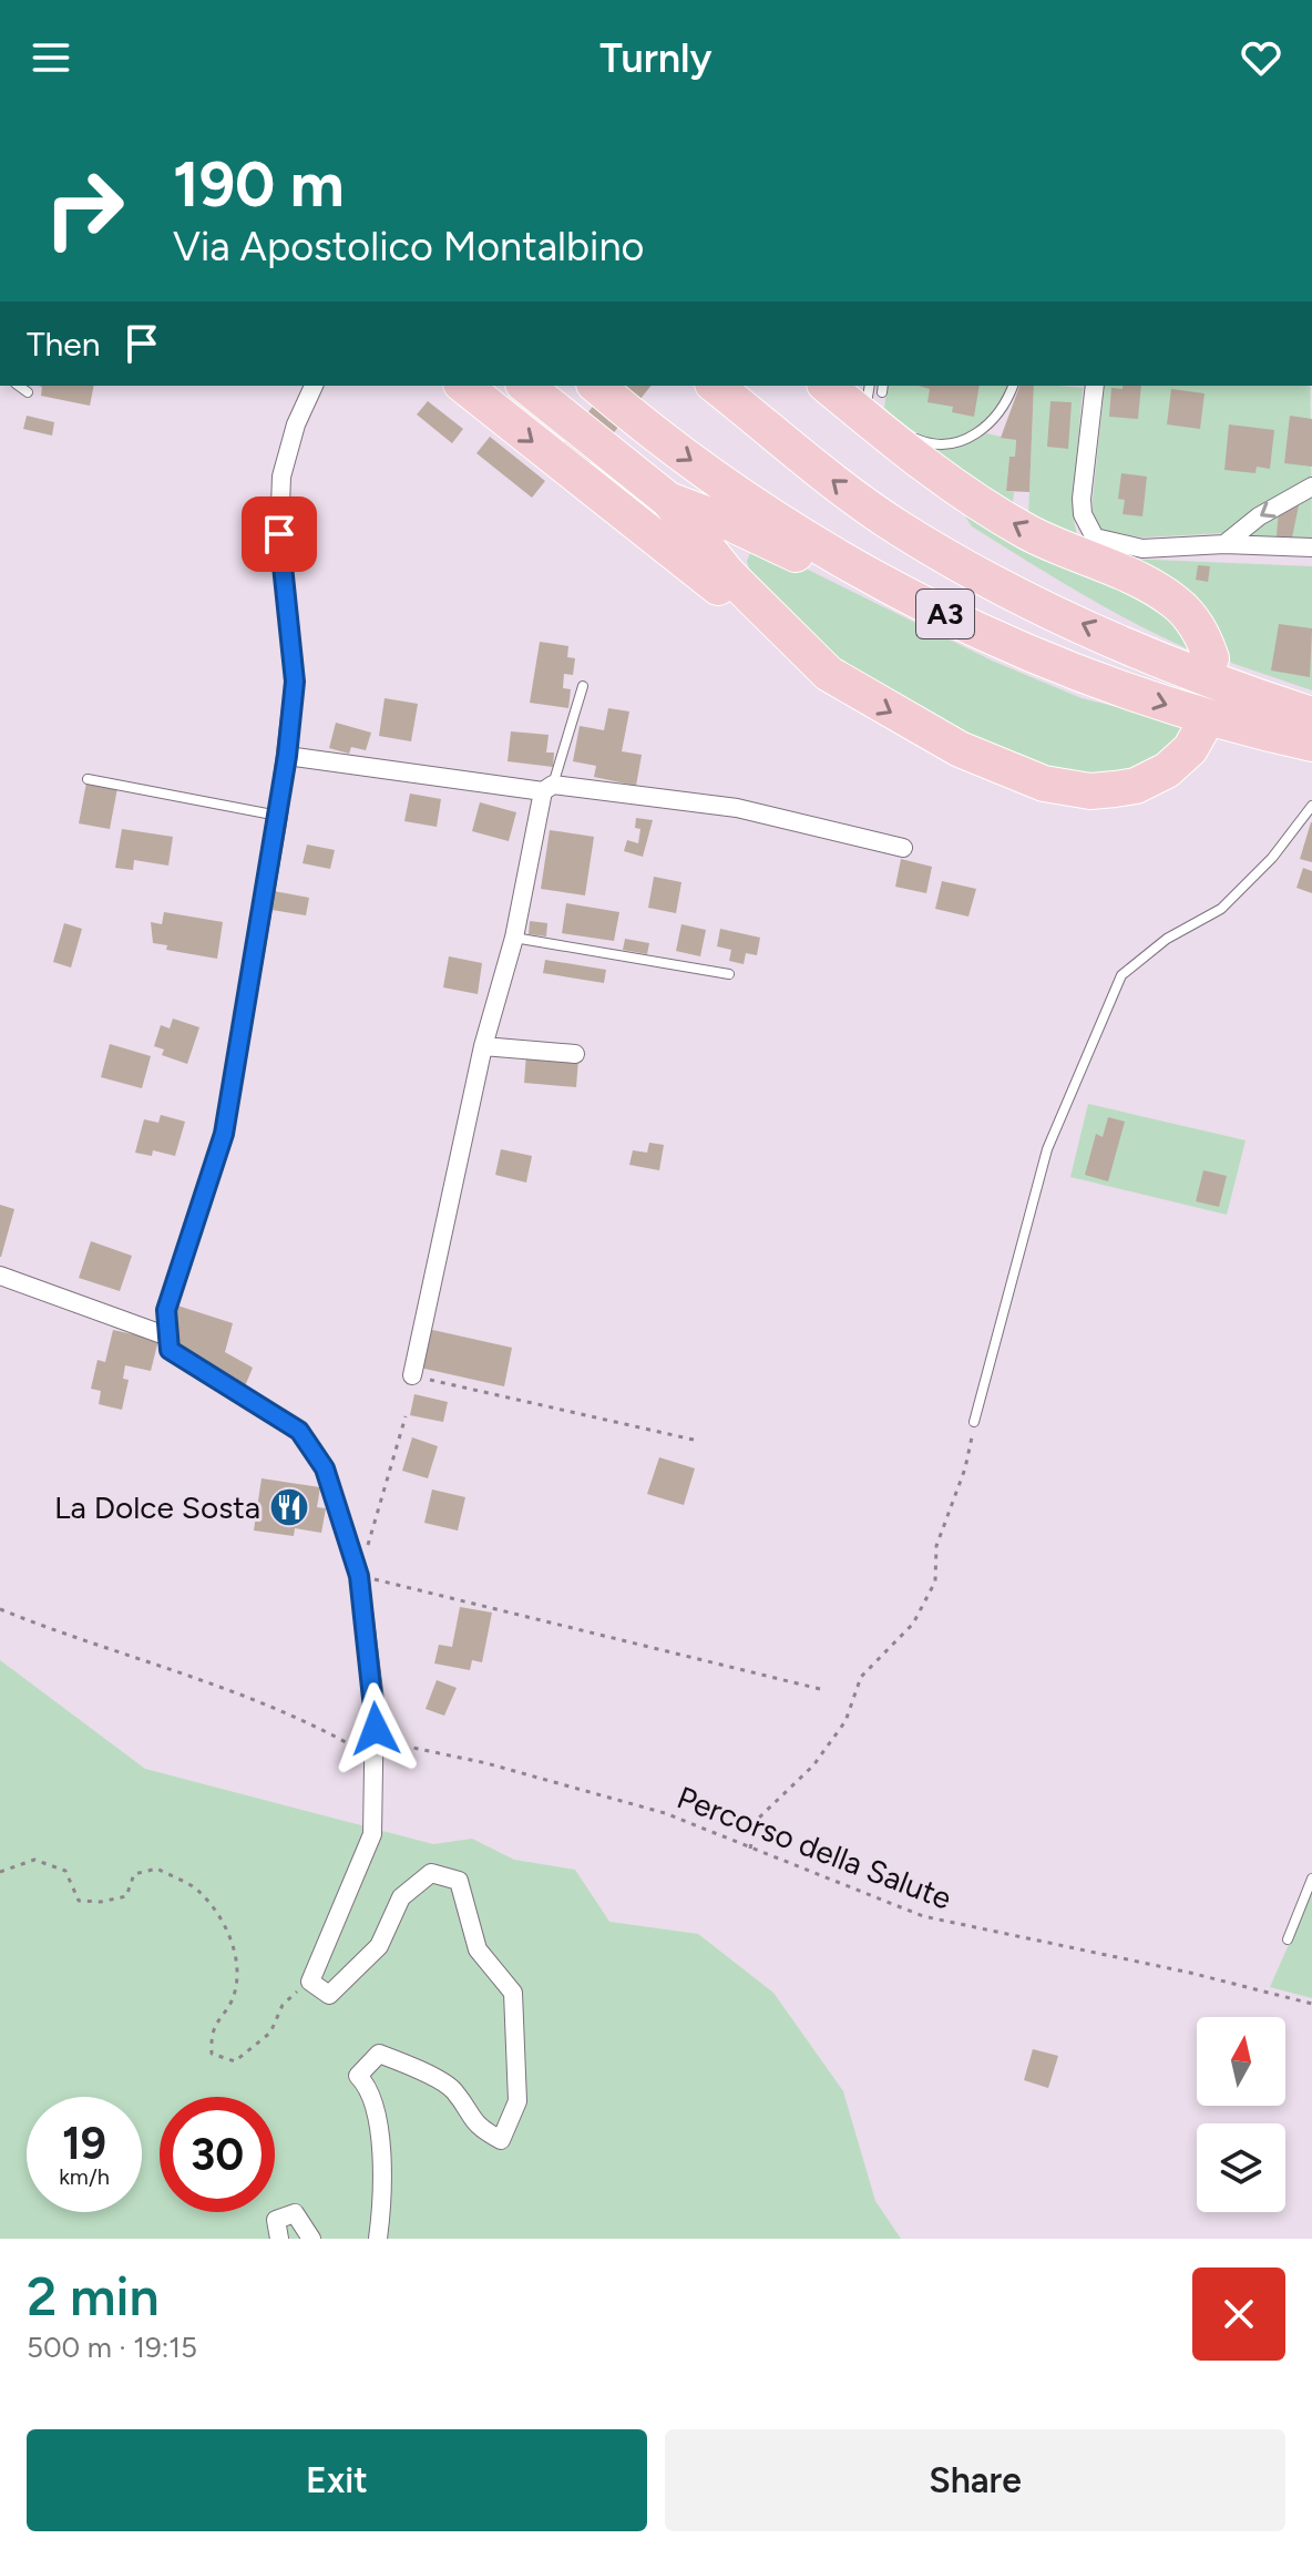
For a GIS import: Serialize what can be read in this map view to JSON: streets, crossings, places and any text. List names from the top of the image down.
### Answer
{
  "streets": {
    "highway": ["A3"],
    "path": ["Percorso della Salute"]
  },
  "places": {
    "restaurant": ["La Dolce Sosta"]
  },
  "north": "top",
  "page": {
    "header": "Turnly",
    "turn": ["190 m", "Via Apostolico Montalbino"],
    "then": "Then",
    "speed": "19 km/h",
    "limit": "30",
    "heading": ["2 min", "500 m · 19:15"],
    "buttons": ["Exit", "Share"]
  }
}
